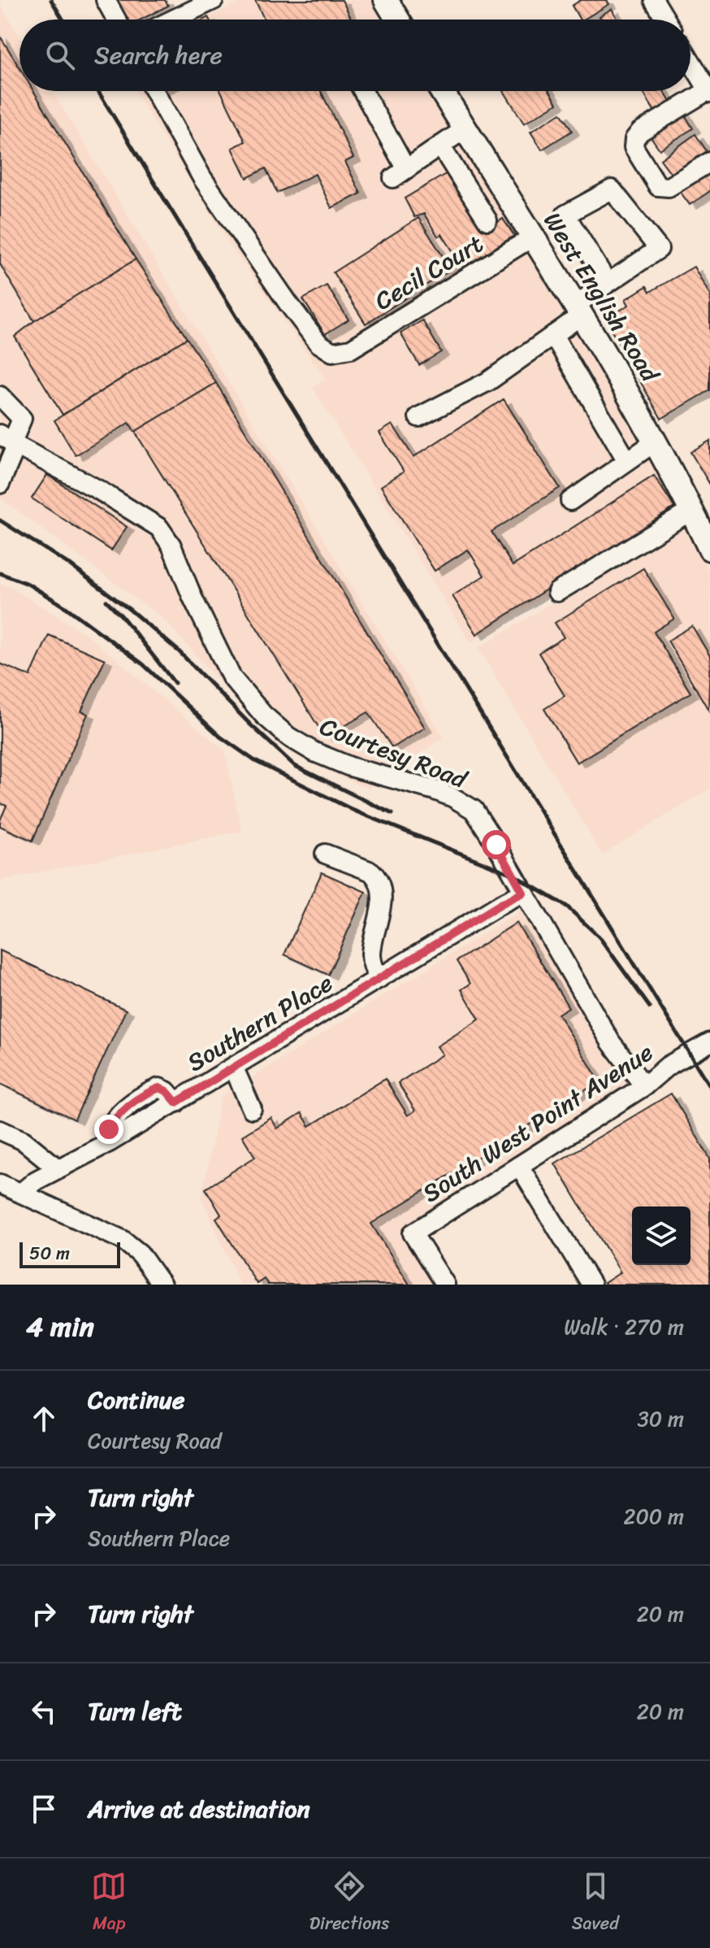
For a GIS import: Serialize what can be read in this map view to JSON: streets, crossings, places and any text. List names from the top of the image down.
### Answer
{
  "streets": {
    "main road": ["West English Road"],
    "street": [
      "Cecil Court",
      "Courtesy Road",
      "Southern Place",
      "South West Point Avenue"
    ]
  },
  "crossings": [
    ["Cecil Court", "West English Road"],
    ["Courtesy Road", "Southern Place"],
    ["Courtesy Road", "South West Point Avenue"]
  ],
  "scale_bar": "50 m",
  "page": {
    "search": "Search here",
    "scale": "50 m",
    "heading": ["4 min", "Walk · 270 m"],
    "list": [
      ["Continue", "Courtesy Road", "30 m"],
      ["Turn right", "Southern Place", "200 m"],
      ["Turn right", "20 m"],
      ["Turn left", "20 m"],
      "Arrive at destination"
    ],
    "nav": ["Map", "Directions", "Saved"]
  }
}
